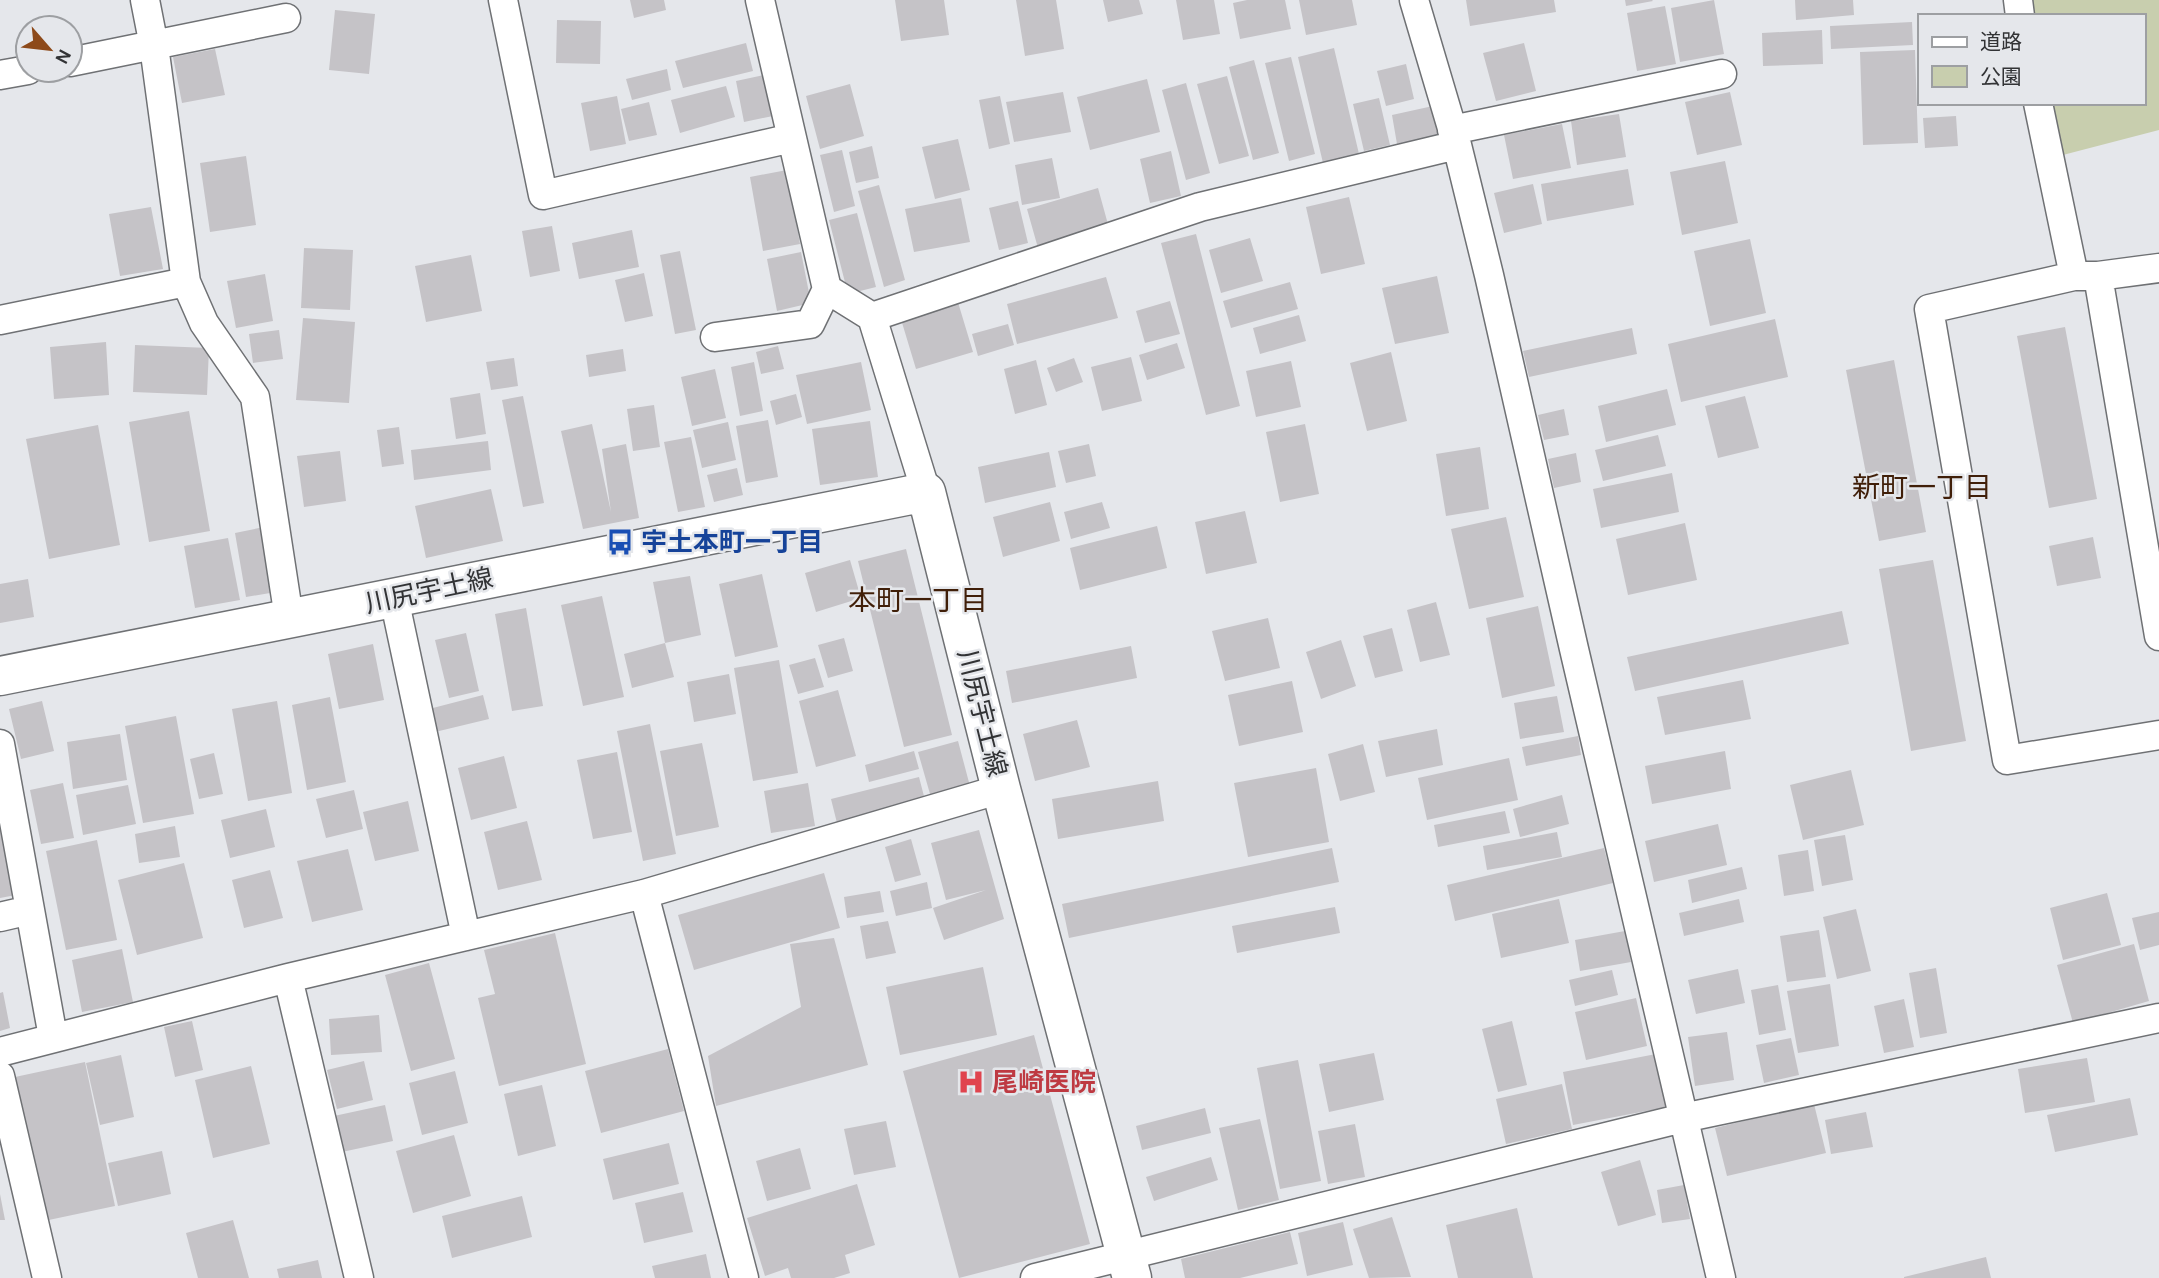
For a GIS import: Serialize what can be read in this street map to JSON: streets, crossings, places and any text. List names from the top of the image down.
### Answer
{
  "streets": {
    "main road": ["川尻宇土線"]
  },
  "districts": ["新町一丁目", "本町一丁目"],
  "places": {
    "bus stop": ["宇土本町一丁目"],
    "hospital": ["尾崎医院"]
  },
  "legend": ["道路", "公園"],
  "north": "bottom right"
}
